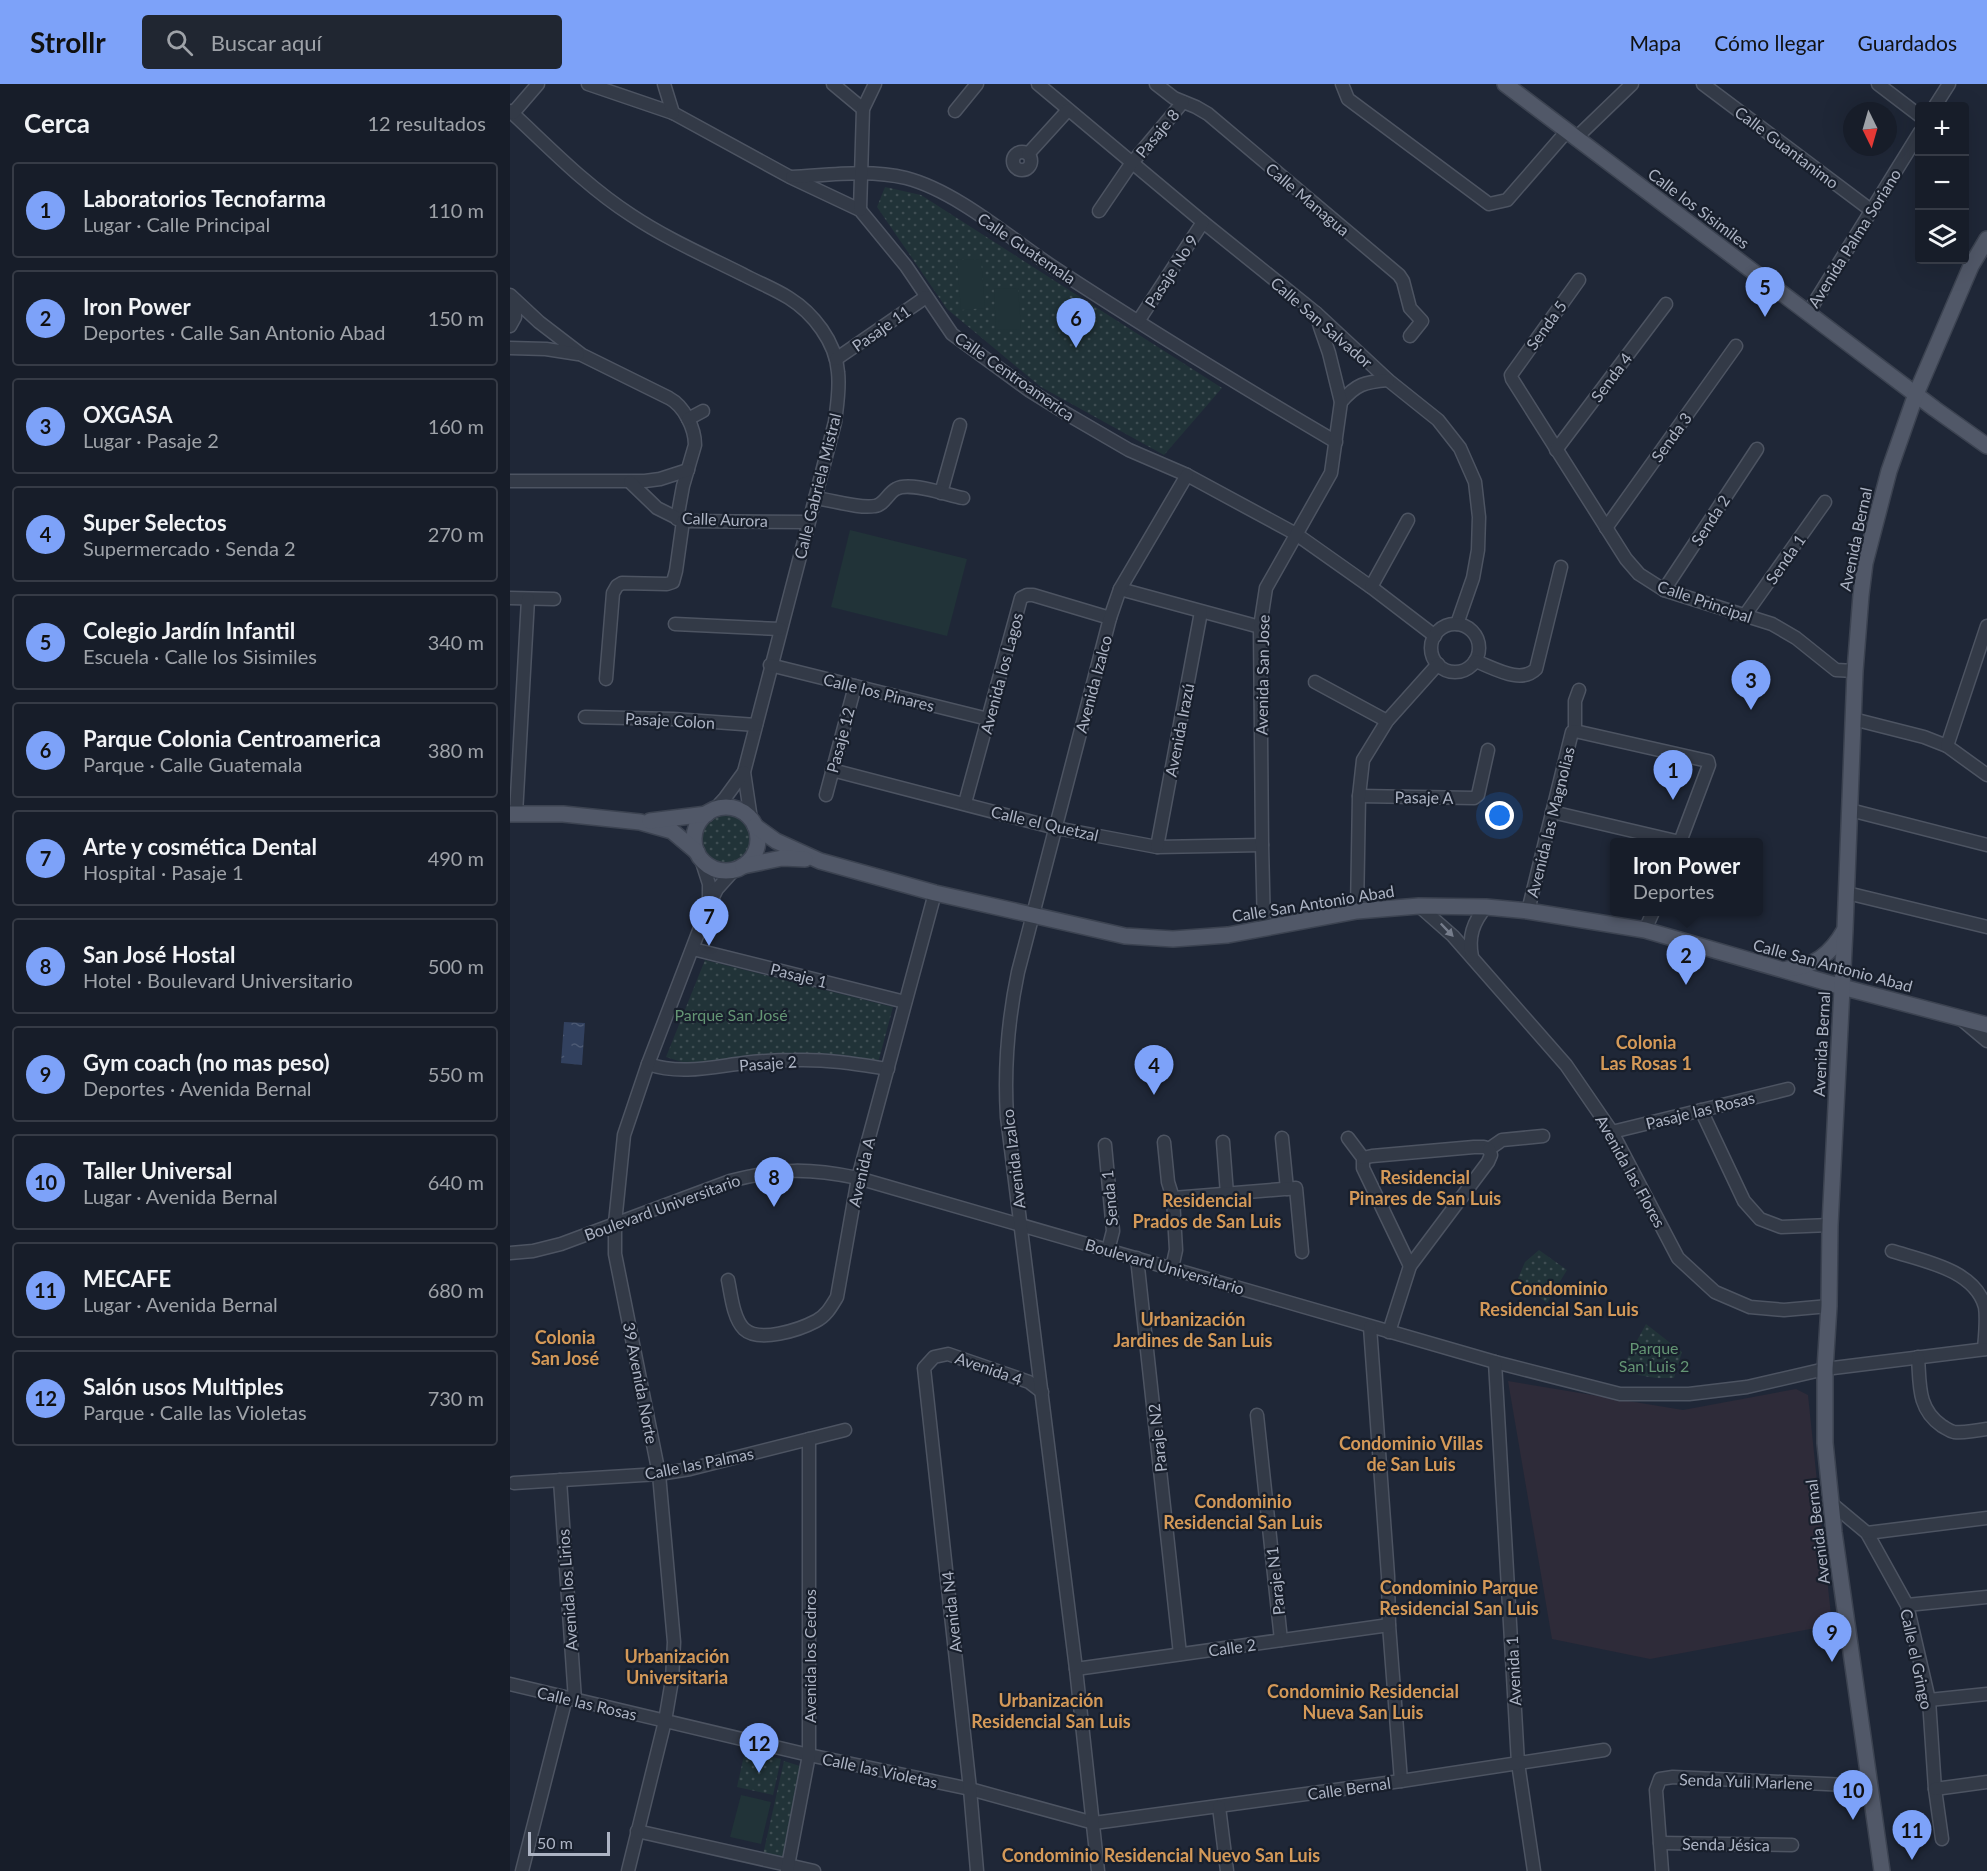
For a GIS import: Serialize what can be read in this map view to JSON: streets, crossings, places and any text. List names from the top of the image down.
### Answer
{
  "streets": {
    "main road": ["Calle los Sisimiles", "Avenida Bernal", "Calle San Antonio Abad"],
    "street": [
      "Pasaje 8",
      "Calle Guantanimo",
      "Calle Managua",
      "Avenida Palma Soriano",
      "Calle Guatemala",
      "Pasaje No 9",
      "Calle San Salvador",
      "Senda 5",
      "Pasaje 11",
      "Calle Centroamerica",
      "Senda 4",
      "Senda 3",
      "Calle Gabriela Mistral",
      "Calle Aurora",
      "Senda 2",
      "Senda 1",
      "Calle Principal",
      "Avenida los Lagos",
      "Avenida San Jose",
      "Avenida Izalco",
      "Calle los Pinares",
      "Pasaje Colon",
      "Avenida Irazú",
      "Pasaje 12",
      "Pasaje A",
      "Avenida las Magnolias",
      "Calle el Quetzal",
      "Pasaje 1",
      "Pasaje 2",
      "Pasaje las Rosas",
      "Avenida las Flores",
      "Avenida A",
      "Boulevard Universitario",
      "Avenida 4",
      "39 Avenida Norte",
      "Paraje N2",
      "Calle las Palmas",
      "Paraje N1",
      "Avenida los Lirios",
      "Avenida N4",
      "Calle 2",
      "Avenida los Cedros",
      "Calle el Gringo",
      "Avenida 1",
      "Calle las Rosas",
      "Calle las Violetas",
      "Senda Yuli Marlene",
      "Calle Bernal",
      "Senda Jésica"
    ]
  },
  "crossings": [
    ["Pasaje 8", "Calle Managua"],
    ["Pasaje 8", "Calle San Salvador"],
    ["Calle Guantanimo", "Avenida Palma Soriano"],
    ["Calle los Sisimiles", "Avenida Palma Soriano"],
    ["Calle los Sisimiles", "Avenida Bernal"],
    ["Calle Guatemala", "Pasaje No 9"],
    ["Calle Guatemala", "Calle Centroamerica"],
    ["Calle Guatemala", "Avenida San Jose"],
    ["Pasaje No 9", "Calle San Salvador"],
    ["Calle San Salvador", "Calle Centroamerica"],
    ["Calle San Salvador", "Avenida San Jose"],
    ["Senda 5", "Calle Principal"],
    ["Pasaje 11", "Calle Centroamerica"],
    ["Pasaje 11", "Calle Gabriela Mistral"],
    ["Calle Centroamerica", "Avenida San Jose"],
    ["Calle Centroamerica", "Avenida Izalco"],
    ["Senda 4", "Calle Principal"],
    ["Senda 3", "Calle Principal"],
    ["Calle Gabriela Mistral", "Calle Aurora"],
    ["Calle Gabriela Mistral", "Calle los Pinares"],
    ["Calle Gabriela Mistral", "Pasaje Colon"],
    ["Calle Gabriela Mistral", "Calle San Antonio Abad"],
    ["Calle Gabriela Mistral", "39 Avenida Norte"],
    ["Senda 2", "Calle Principal"],
    ["Avenida Bernal", "Calle Principal"],
    ["Avenida Bernal", "Calle San Antonio Abad"],
    ["Avenida Bernal", "Avenida las Flores"],
    ["Avenida Bernal", "Boulevard Universitario"],
    ["Avenida Bernal", "Calle el Gringo"],
    ["Avenida Bernal", "Senda Yuli Marlene"],
    ["Senda 1", "Calle Principal"],
    ["Senda 1", "Boulevard Universitario"],
    ["Avenida los Lagos", "Avenida Izalco"],
    ["Avenida los Lagos", "Calle los Pinares"],
    ["Avenida los Lagos", "Calle el Quetzal"],
    ["Avenida San Jose", "Calle el Quetzal"],
    ["Avenida San Jose", "Calle San Antonio Abad"],
    ["Avenida Izalco", "Calle el Quetzal"],
    ["Avenida Izalco", "Calle San Antonio Abad"],
    ["Avenida Izalco", "Boulevard Universitario"],
    ["Avenida Izalco", "Avenida 4"],
    ["Avenida Izalco", "Calle 2"],
    ["Avenida Izalco", "Calle las Violetas"],
    ["Avenida Izalco", "Calle Bernal"],
    ["Calle los Pinares", "Pasaje 12"],
    ["Avenida Irazú", "Calle el Quetzal"],
    ["Pasaje 12", "Calle el Quetzal"],
    ["Avenida las Magnolias", "Calle San Antonio Abad"],
    ["Calle San Antonio Abad", "Avenida las Flores"],
    ["Calle San Antonio Abad", "Avenida A"],
    ["Calle San Antonio Abad", "39 Avenida Norte"],
    ["Pasaje 1", "Avenida A"],
    ["Pasaje 1", "39 Avenida Norte"],
    ["Pasaje 2", "Avenida A"],
    ["Pasaje 2", "39 Avenida Norte"],
    ["Pasaje las Rosas", "Avenida las Flores"],
    ["Avenida A", "Boulevard Universitario"],
    ["Boulevard Universitario", "39 Avenida Norte"],
    ["Boulevard Universitario", "Paraje N2"],
    ["Boulevard Universitario", "Avenida 1"],
    ["Avenida 4", "Avenida N4"],
    ["39 Avenida Norte", "Calle las Palmas"],
    ["39 Avenida Norte", "Calle las Rosas"],
    ["39 Avenida Norte", "Calle las Violetas"],
    ["Paraje N2", "Calle 2"],
    ["Calle las Palmas", "Avenida los Lirios"],
    ["Calle las Palmas", "Avenida los Cedros"],
    ["Paraje N1", "Calle 2"],
    ["Avenida los Lirios", "Calle las Rosas"],
    ["Avenida N4", "Calle las Violetas"],
    ["Avenida los Cedros", "Calle las Violetas"],
    ["Avenida 1", "Calle Bernal"],
    ["Calle las Rosas", "Calle las Violetas"],
    ["Calle las Violetas", "Calle Bernal"],
    ["Senda Yuli Marlene", "Senda Jésica"]
  ],
  "districts": [
    "Colonia Las Rosas 1",
    "Residencial Pinares de San Luis",
    "Residencial Prados de San Luis",
    "Condominio Residencial San Luis",
    "Urbanización Jardines de San Luis",
    "Colonia San José",
    "Condominio Villas de San Luis",
    "Condominio Residencial San Luis",
    "Condominio Parque Residencial San Luis",
    "Urbanización Universitaria",
    "Condominio Residencial Nueva San Luis",
    "Urbanización Residencial San Luis",
    "Condominio Residencial Nuevo San Luis"
  ],
  "parks": ["Parque San José", "Parque San Luis 2"],
  "scale_bar": "50 m",
  "north": "bottom",
  "page": {
    "header": "Strollr",
    "search": "Buscar aquí",
    "nav": ["Mapa", "Cómo llegar", "Guardados"],
    "heading": ["Cerca", "12 resultados"],
    "map_buttons": ["+", "−"],
    "list": [
      {
        "mark": "1",
        "name": "Laboratorios Tecnofarma",
        "note": "Lugar · Calle Principal",
        "value": "110 m"
      },
      {
        "mark": "2",
        "name": "Iron Power",
        "note": "Deportes · Calle San Antonio Abad",
        "value": "150 m"
      },
      {
        "mark": "3",
        "name": "OXGASA",
        "note": "Lugar · Pasaje 2",
        "value": "160 m"
      },
      {
        "mark": "4",
        "name": "Super Selectos",
        "note": "Supermercado · Senda 2",
        "value": "270 m"
      },
      {
        "mark": "5",
        "name": "Colegio Jardín Infantil",
        "note": "Escuela · Calle los Sisimiles",
        "value": "340 m"
      },
      {
        "mark": "6",
        "name": "Parque Colonia Centroamerica",
        "note": "Parque · Calle Guatemala",
        "value": "380 m"
      },
      {
        "mark": "7",
        "name": "Arte y cosmética Dental",
        "note": "Hospital · Pasaje 1",
        "value": "490 m"
      },
      {
        "mark": "8",
        "name": "San José Hostal",
        "note": "Hotel · Boulevard Universitario",
        "value": "500 m"
      },
      {
        "mark": "9",
        "name": "Gym coach (no mas peso)",
        "note": "Deportes · Avenida Bernal",
        "value": "550 m"
      },
      {
        "mark": "10",
        "name": "Taller Universal",
        "note": "Lugar · Avenida Bernal",
        "value": "640 m"
      },
      {
        "mark": "11",
        "name": "MECAFE",
        "note": "Lugar · Avenida Bernal",
        "value": "680 m"
      },
      {
        "mark": "12",
        "name": "Salón usos Multiples",
        "note": "Parque · Calle las Violetas",
        "value": "730 m"
      }
    ],
    "pins": [
      "5",
      "6",
      "3",
      "1",
      "7",
      "2",
      "4",
      "8",
      "9",
      "12",
      "10",
      "11"
    ],
    "popup": ["Iron Power", "Deportes"],
    "scale": "50 m"
  }
}
